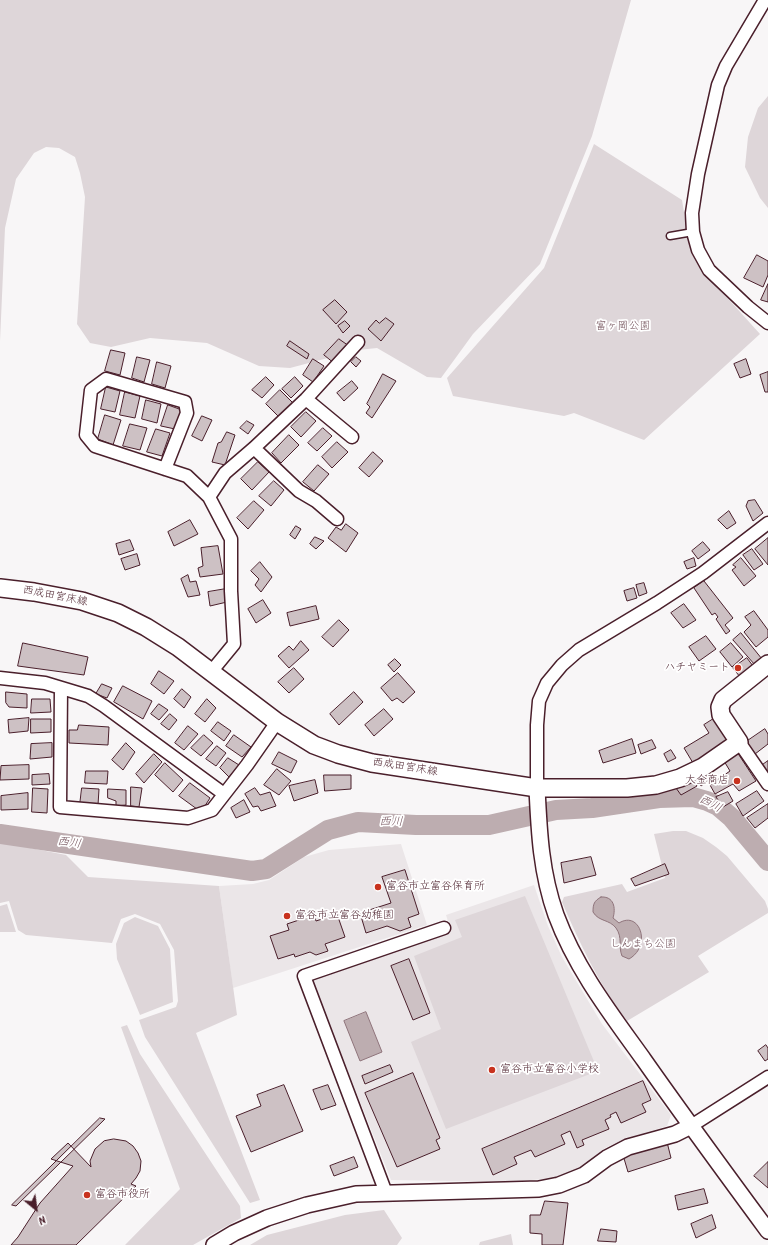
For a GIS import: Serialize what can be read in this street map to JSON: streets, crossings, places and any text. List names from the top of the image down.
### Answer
{
  "streets": {
    "main road": ["西成田宮床線"]
  },
  "water": ["西川"],
  "parks": ["富ヶ岡公園", "しんまち公園"],
  "places": [
    "ハチヤミート",
    "大金商店",
    "富谷市立富谷保育所",
    "富谷市立富谷幼稚園",
    "富谷市立富谷小学校",
    "富谷市役所"
  ],
  "north": "bottom right"
}
